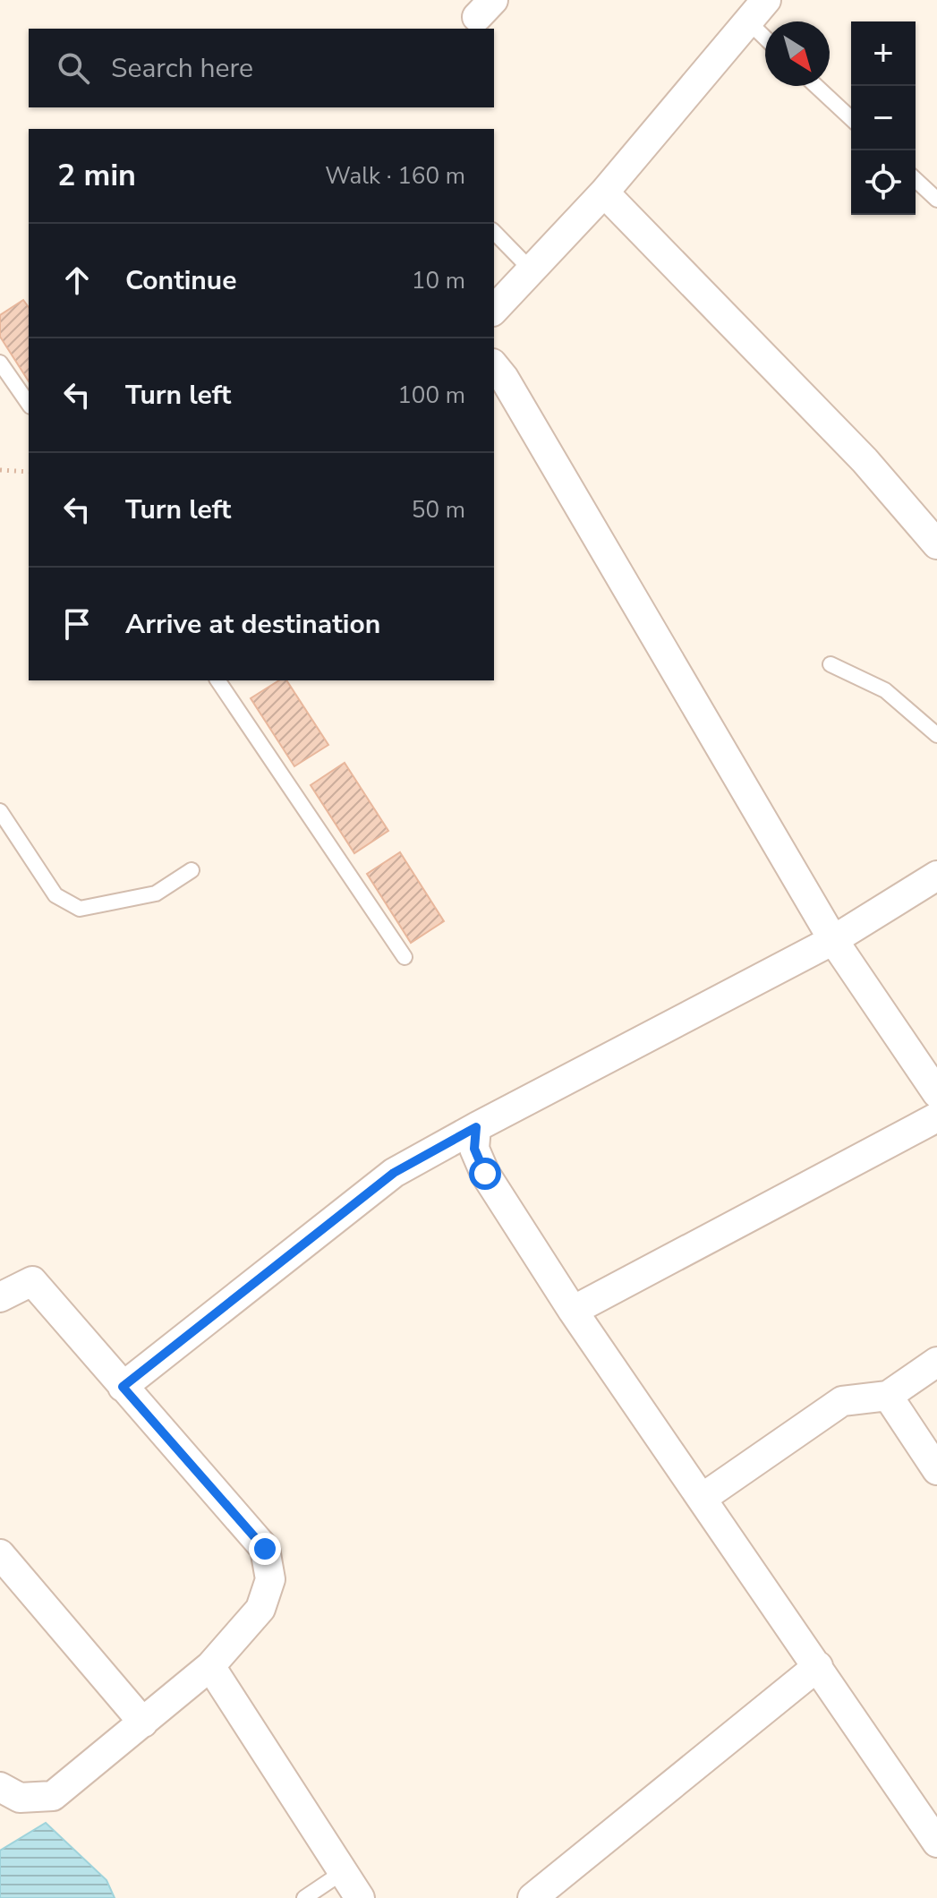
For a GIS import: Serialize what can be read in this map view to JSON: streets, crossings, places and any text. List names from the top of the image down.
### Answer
{
  "north": "bottom right",
  "page": {
    "map_buttons": ["+", "−"],
    "search": "Search here",
    "heading": ["2 min", "Walk · 160 m"],
    "list": [
      ["Continue", "10 m"],
      ["Turn left", "100 m"],
      ["Turn left", "50 m"],
      "Arrive at destination"
    ]
  }
}
